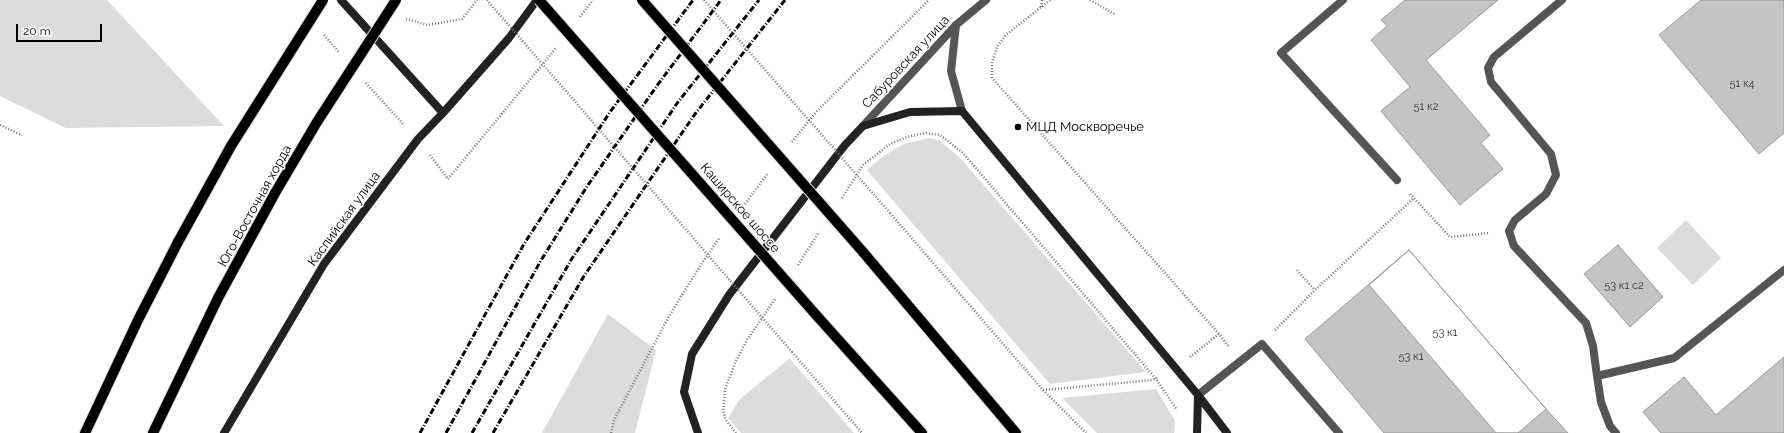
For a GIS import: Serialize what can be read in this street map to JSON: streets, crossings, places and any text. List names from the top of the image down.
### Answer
{
  "streets": {
    "main road": ["Юго-Восточная хорда", "Каширское шоссе", "Каспийская улица"],
    "street": ["Сабуровская улица"]
  },
  "crossings": [
    ["Каширское шоссе", "Каспийская улица"]
  ],
  "places": ["МЦД Москворечье"],
  "house_numbers": [
    "51 к4",
    "51 к2",
    "53 к1 с2",
    "53 к1",
    "53 к1"
  ],
  "scale_bar": "20 m"
}
